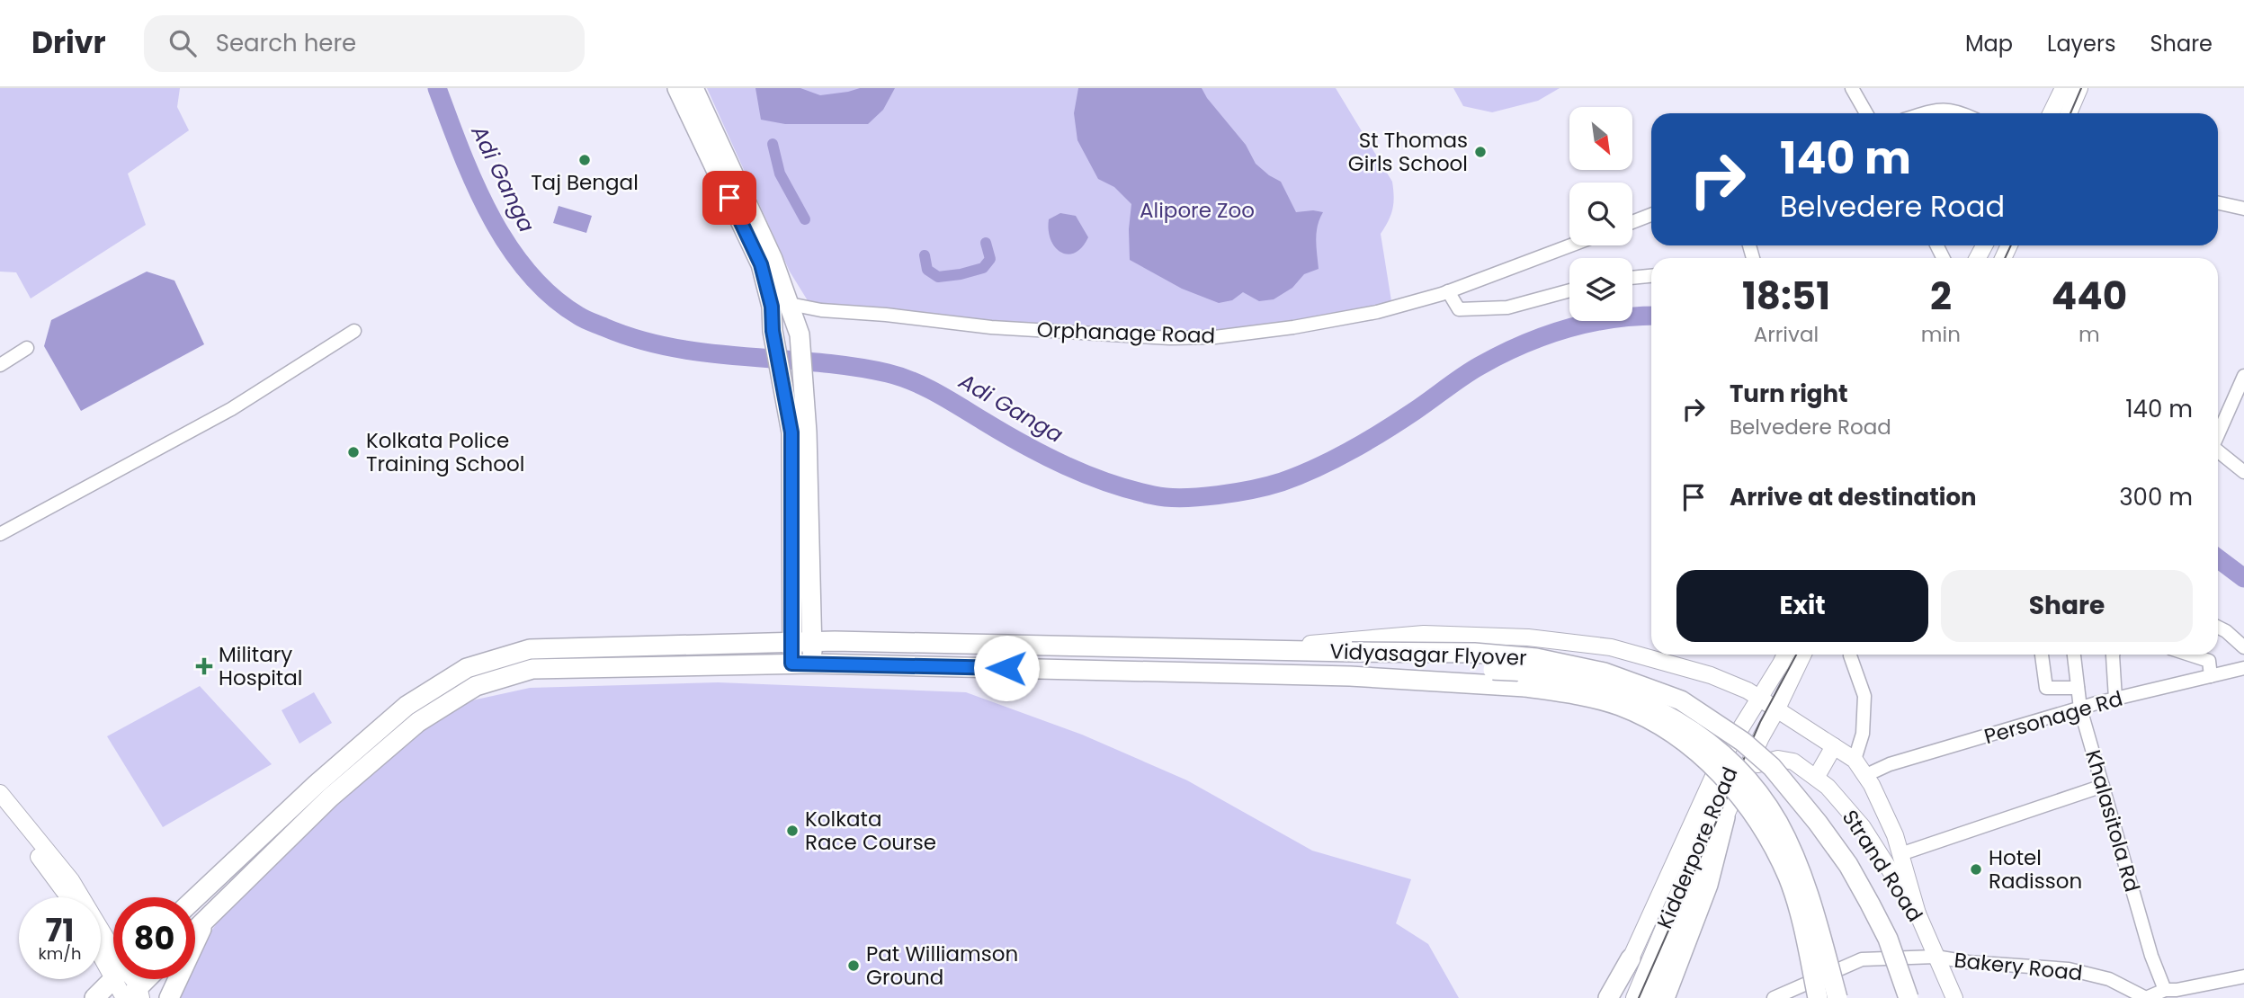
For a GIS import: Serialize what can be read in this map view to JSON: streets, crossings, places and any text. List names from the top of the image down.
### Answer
{
  "streets": {
    "highway": ["Vidyasagar Flyover"],
    "main road": ["Kidderpore Road", "Strand Road"],
    "street": [
      "Orphanage Road",
      "Personage Rd",
      "Khalasitola Rd",
      "Bakery Road"
    ]
  },
  "crossings": [
    ["Personage Rd", "Khalasitola Rd"],
    ["Khalasitola Rd", "Bakery Road"],
    ["Kidderpore Road", "Strand Road"],
    ["Strand Road", "Bakery Road"]
  ],
  "water": ["Adi Ganga"],
  "parks": ["Alipore Zoo"],
  "places": {
    "other": [
      "St Thomas Girls School",
      "Taj Bengal",
      "Kolkata Police Training School",
      "Kolkata Race Course",
      "Hotel Radisson",
      "Pat Williamson Ground"
    ],
    "health": ["Military Hospital"]
  },
  "north": "bottom right",
  "page": {
    "header": "Drivr",
    "search": "Search here",
    "nav": ["Map", "Layers", "Share"],
    "turn": ["140 m", "Belvedere Road"],
    "eta": [
      "18:51",
      "Arrival",
      "2",
      "min",
      "440",
      "m"
    ],
    "list": [
      {
        "name": "Turn right",
        "note": "Belvedere Road",
        "value": "140 m"
      },
      {
        "name": "Arrive at destination",
        "value": "300 m"
      }
    ],
    "buttons": ["Exit", "Share"],
    "speed": "71 km/h",
    "limit": "80"
  }
}
